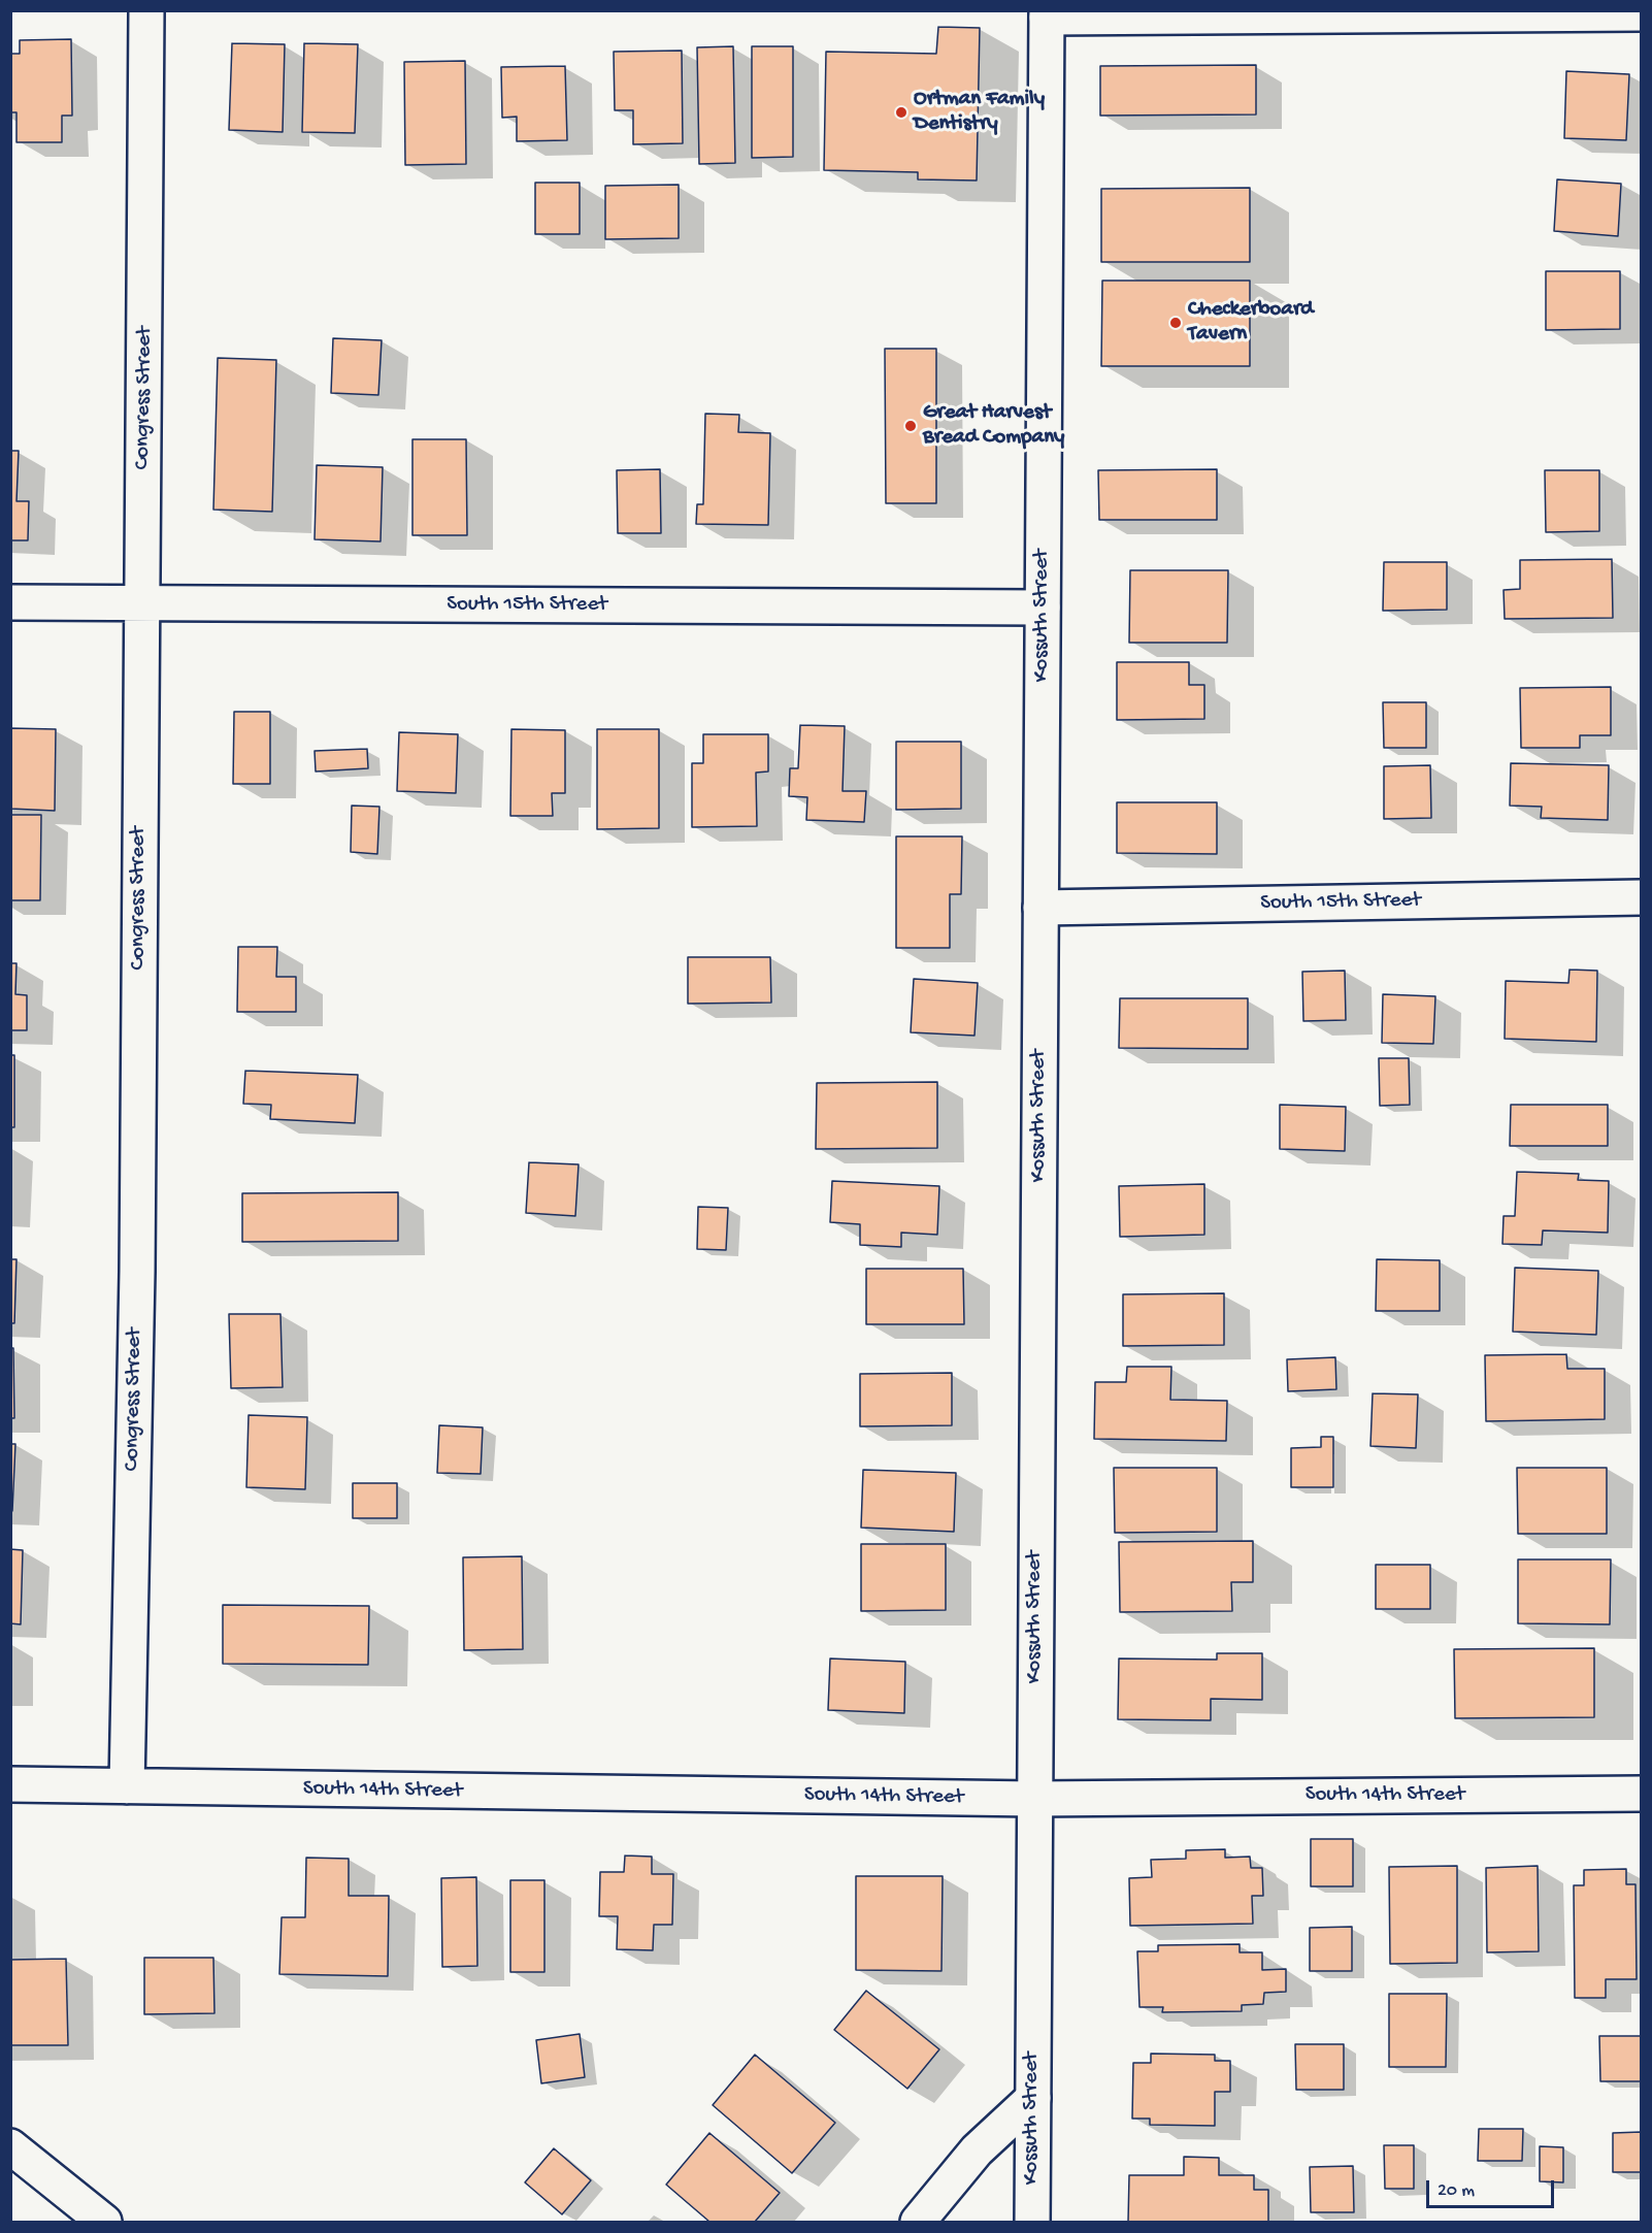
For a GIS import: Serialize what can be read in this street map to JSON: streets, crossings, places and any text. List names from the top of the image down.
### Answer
{
  "streets": {
    "street": [
      "Congress Street",
      "South 15th Street",
      "Kossuth Street",
      "South 14th Street"
    ]
  },
  "crossings": [
    ["Congress Street", "South 15th Street"],
    ["Congress Street", "South 14th Street"],
    ["South 15th Street", "Kossuth Street"],
    ["Kossuth Street", "South 14th Street"]
  ],
  "places": ["Ortman Family Dentistry", "Checkerboard Tavern", "Great Harvest Bread Company"],
  "scale_bar": "20 m"
}
